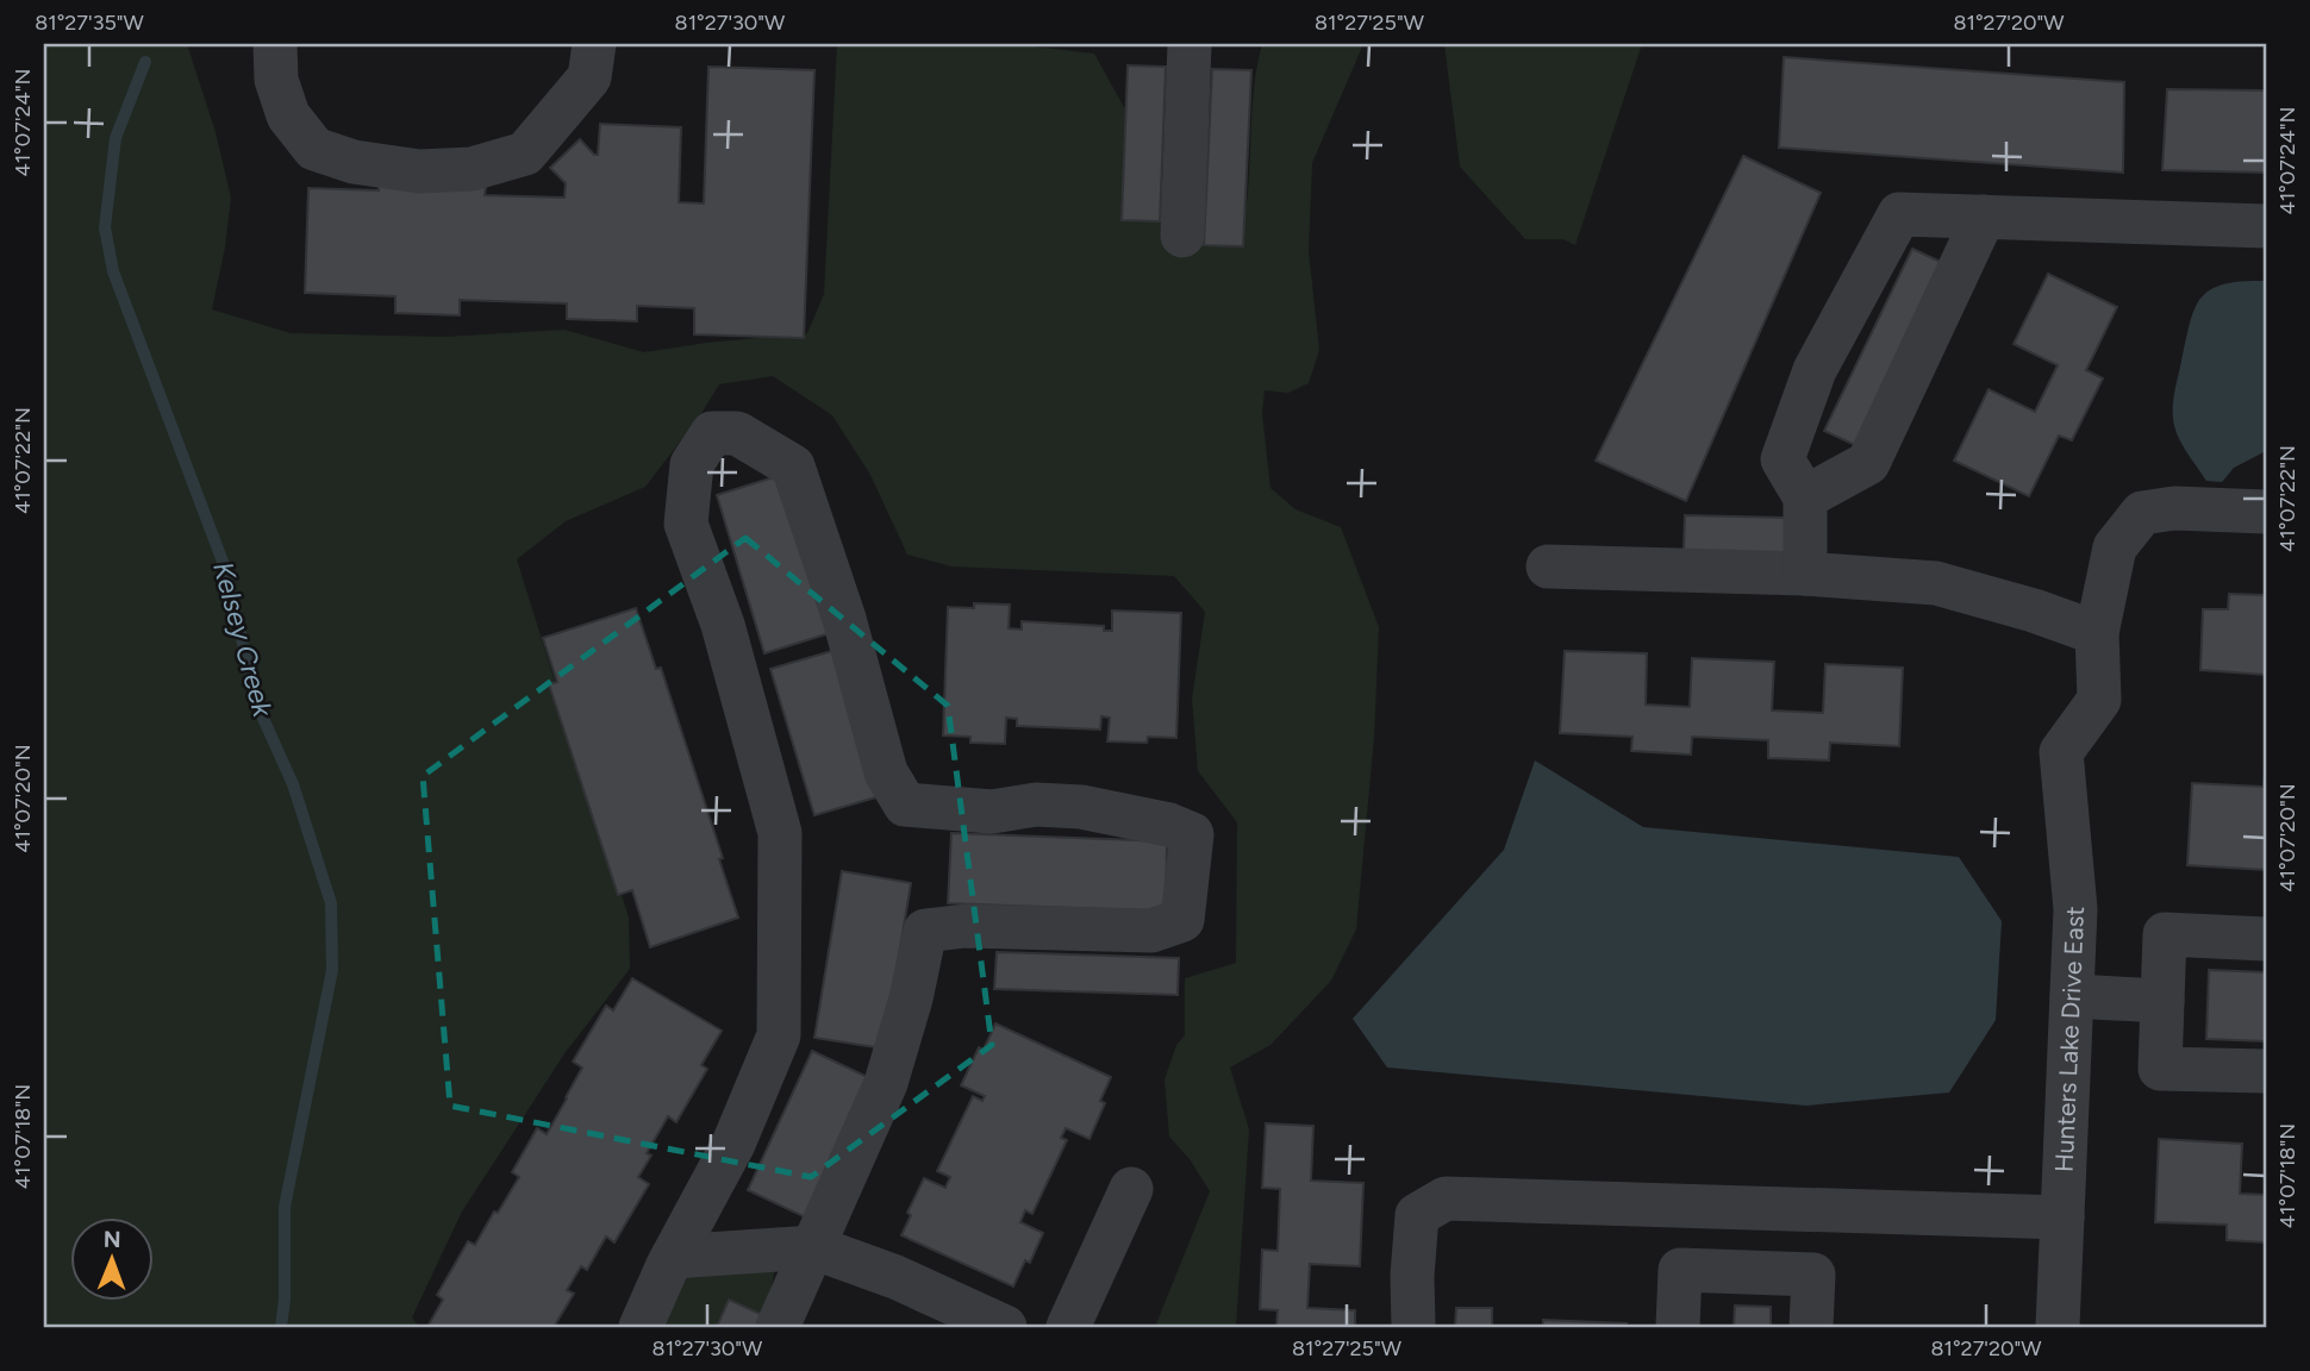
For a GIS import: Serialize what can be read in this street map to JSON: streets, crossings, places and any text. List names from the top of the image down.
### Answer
{
  "streets": {
    "street": ["Hunters Lake Drive East"]
  },
  "water": ["Kelsey Creek"],
  "north": "top",
  "coordinates": [
    "81°27'35\"W",
    "81°27'30\"W",
    "81°27'25\"W",
    "81°27'20\"W",
    "41°07'24\"N",
    "41°07'22\"N",
    "41°07'20\"N",
    "41°07'18\"N"
  ]
}
